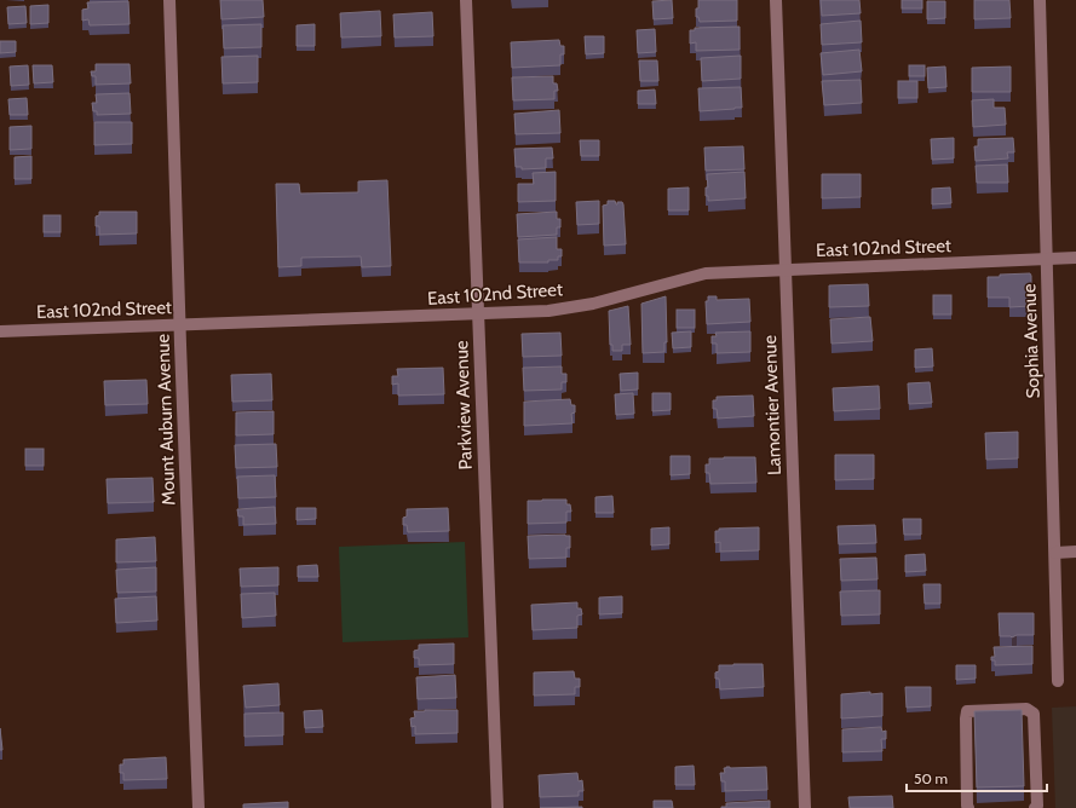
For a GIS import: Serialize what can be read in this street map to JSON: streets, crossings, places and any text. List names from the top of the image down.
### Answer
{
  "streets": {
    "street": [
      "East 102nd Street",
      "Sophia Avenue",
      "Parkview Avenue",
      "Lamontier Avenue",
      "Mount Auburn Avenue"
    ]
  },
  "crossings": [
    ["East 102nd Street", "Sophia Avenue"],
    ["East 102nd Street", "Parkview Avenue"],
    ["East 102nd Street", "Lamontier Avenue"],
    ["East 102nd Street", "Mount Auburn Avenue"]
  ],
  "scale_bar": "50 m"
}
